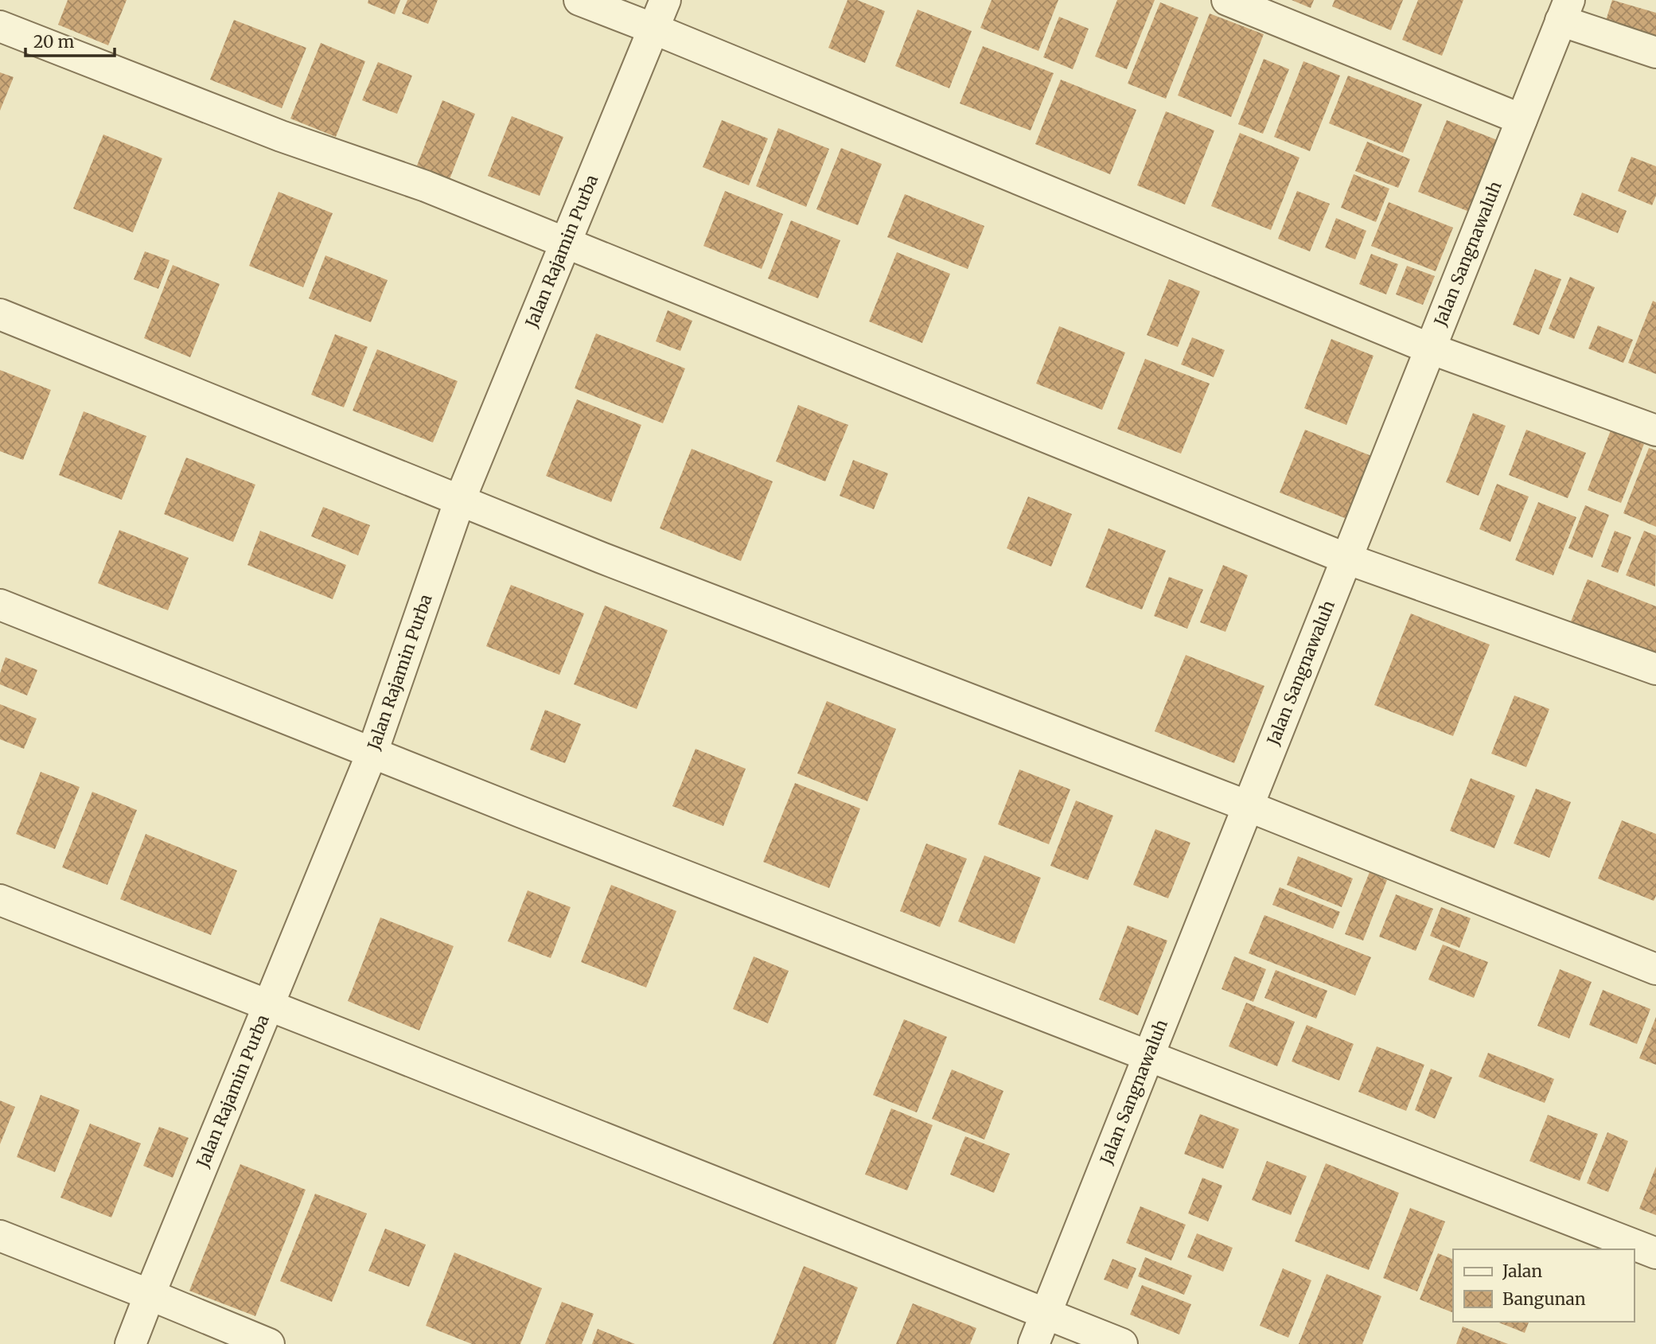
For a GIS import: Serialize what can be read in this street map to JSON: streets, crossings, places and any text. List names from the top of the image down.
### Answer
{
  "streets": {
    "street": ["Jalan Rajamin Purba", "Jalan Sangnawaluh"]
  },
  "legend": ["Jalan", "Bangunan"],
  "scale_bar": "20 m"
}
